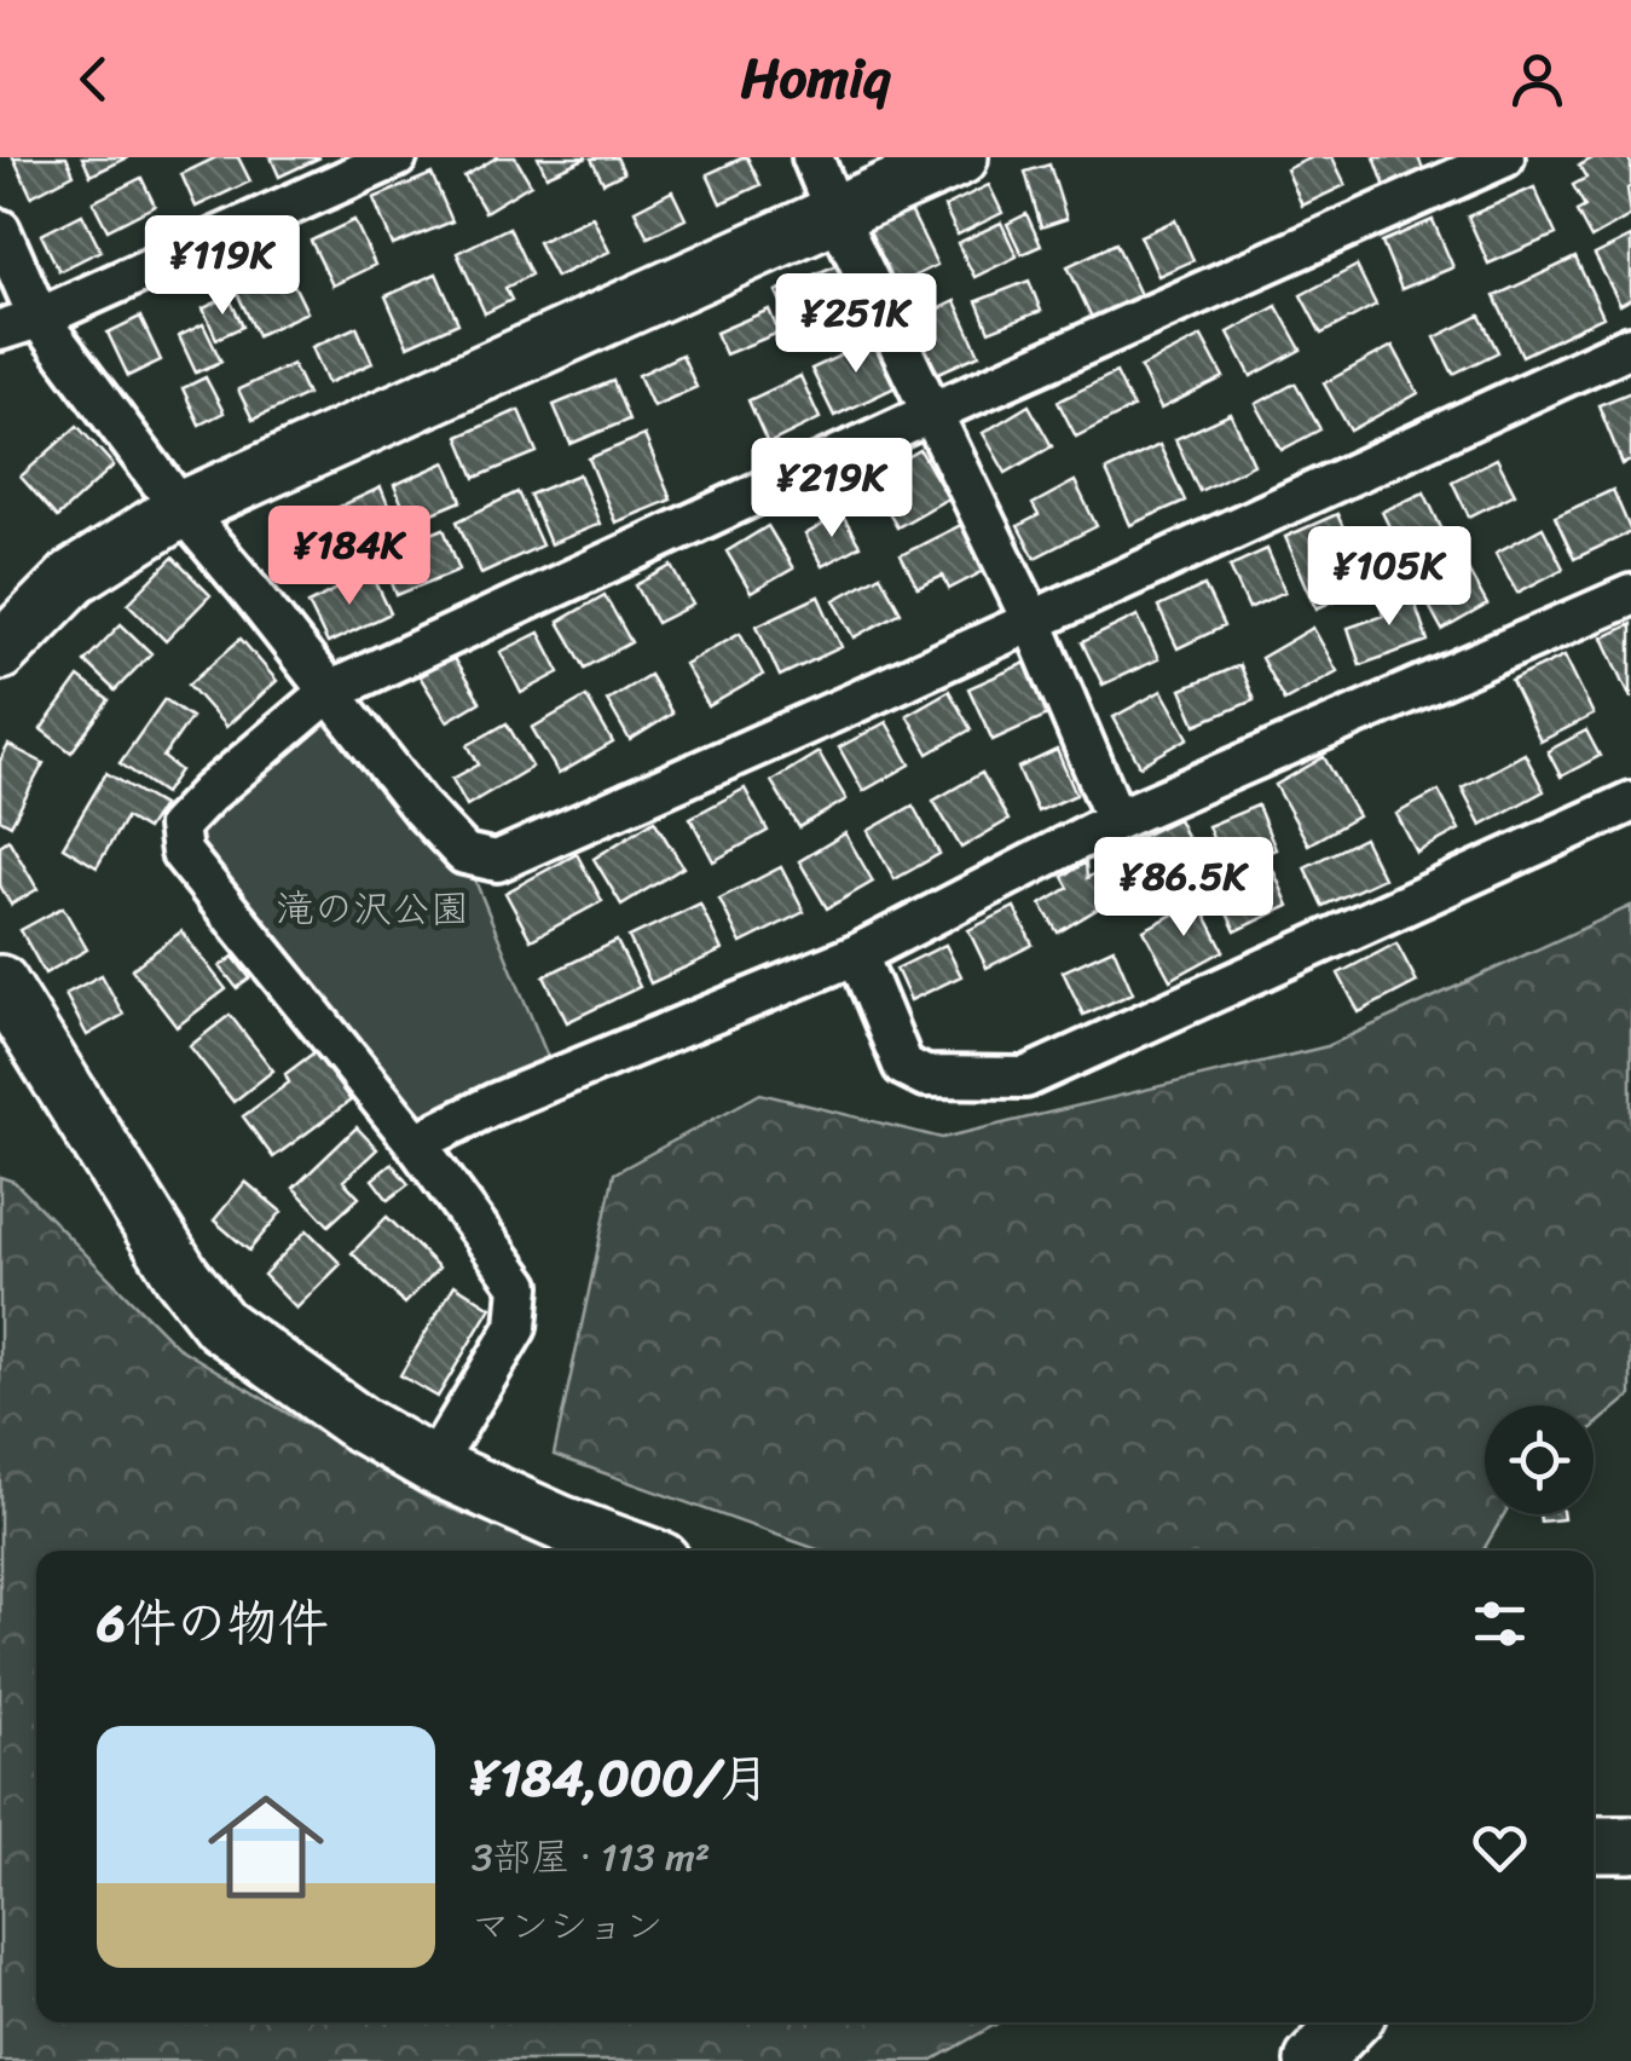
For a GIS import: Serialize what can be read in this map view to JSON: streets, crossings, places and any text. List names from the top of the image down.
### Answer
{
  "parks": ["滝の沢公園"],
  "page": {
    "header": "Homiq",
    "price": [
      "¥119K",
      "¥251K",
      "¥219K",
      "¥184K",
      "¥105K",
      "¥86.5K"
    ],
    "heading": "6件の物件",
    "list": [
      {
        "name": "¥184,000/月",
        "note": "3部屋 · 113 m² · マンション"
      }
    ]
  }
}
